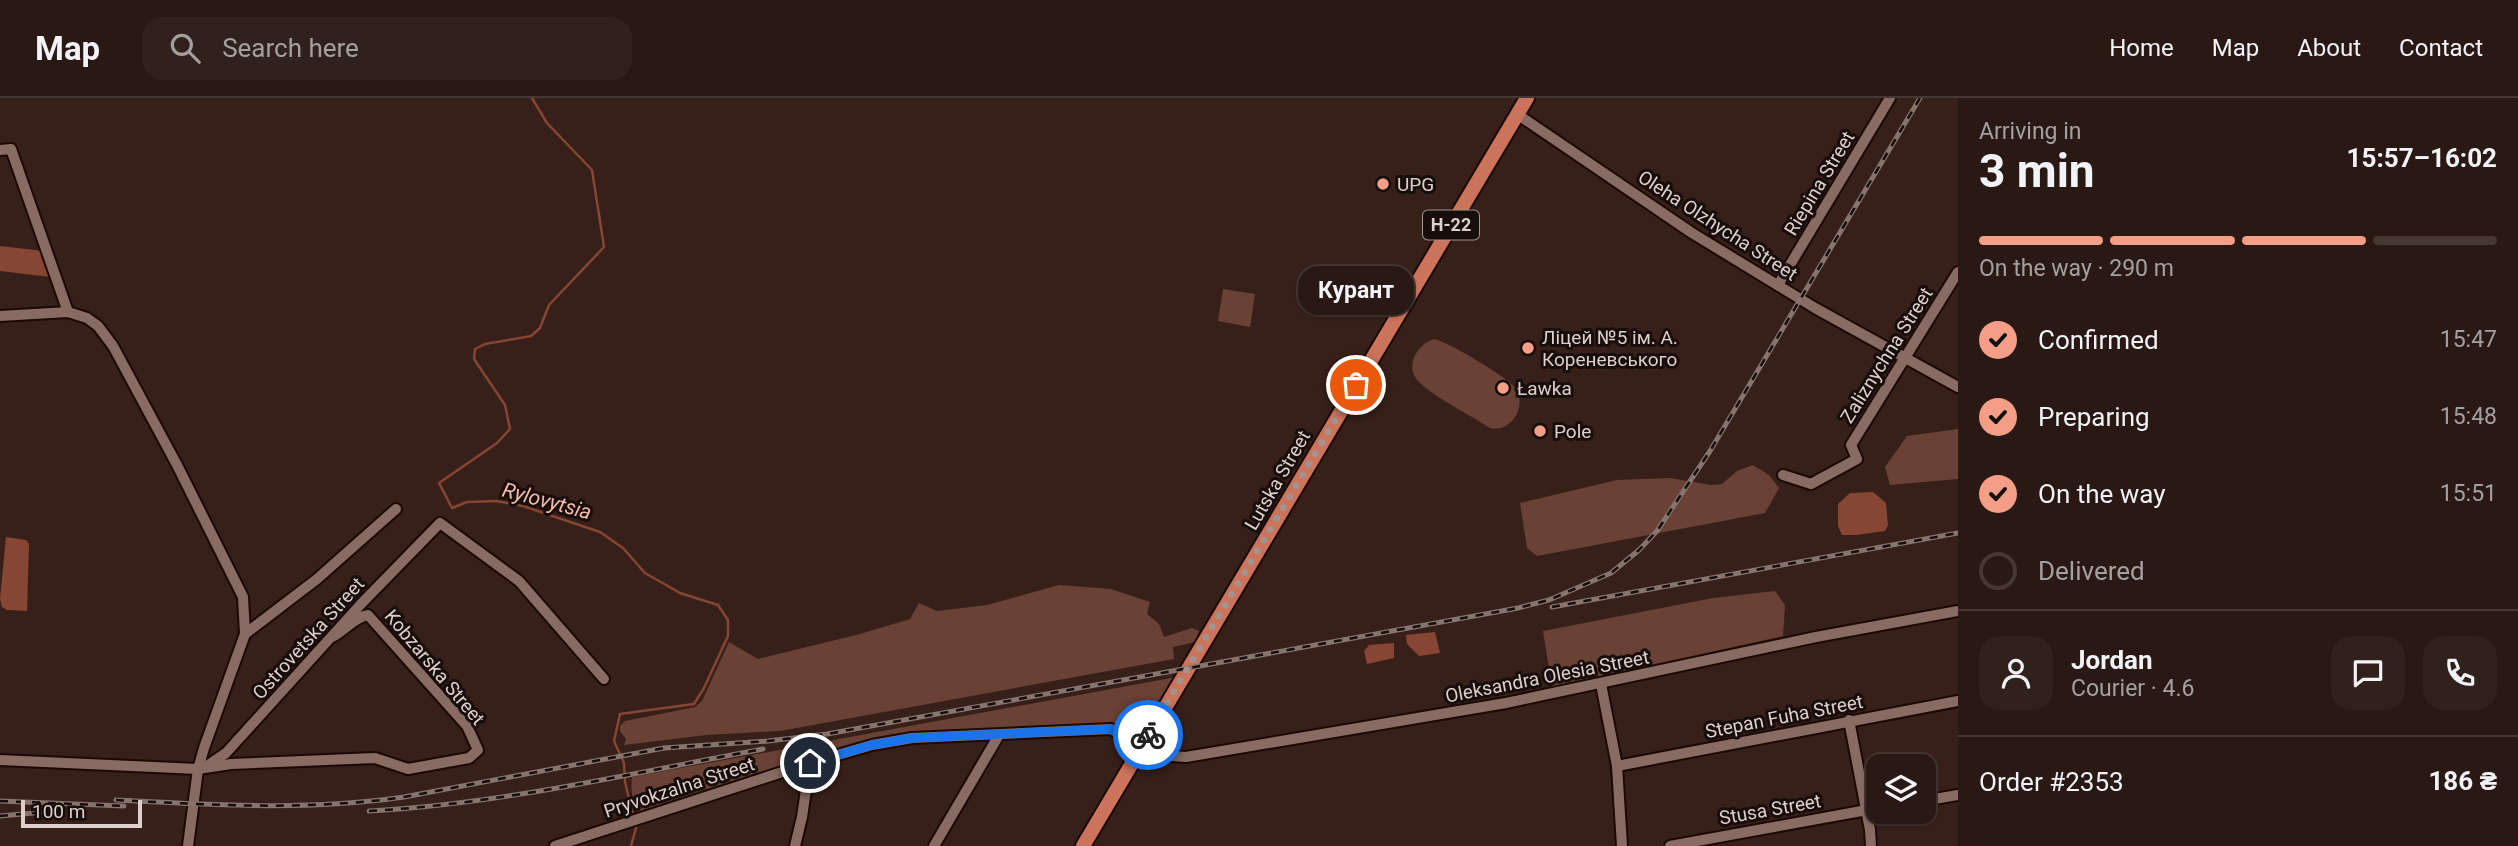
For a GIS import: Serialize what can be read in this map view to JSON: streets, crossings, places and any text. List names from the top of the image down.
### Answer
{
  "streets": {
    "main road": ["Н-22", "Lutska Street"],
    "street": [
      "Riepina Street",
      "Oleha Olzhycha Street",
      "Zaliznychna Street",
      "Ostrovetska Street",
      "Kobzarska Street",
      "Oleksandra Olesia Street",
      "Stepan Fuha Street",
      "Pryvokzalna Street",
      "Stusa Street"
    ]
  },
  "crossings": [
    ["Riepina Street", "Oleha Olzhycha Street"],
    ["Oleha Olzhycha Street", "Zaliznychna Street"],
    ["Oleha Olzhycha Street", "Lutska Street"],
    ["Lutska Street", "Oleksandra Olesia Street"],
    ["Lutska Street", "Pryvokzalna Street"],
    ["Ostrovetska Street", "Kobzarska Street"],
    ["Oleksandra Olesia Street", "Pryvokzalna Street"]
  ],
  "water": ["Rylovytsia"],
  "places": [
    "UPG",
    "Ліцей №5 ім. А. Кореневського",
    "Курант",
    "Ławka",
    "Pole"
  ],
  "scale_bar": "100 m",
  "page": {
    "header": "Map",
    "search": "Search here",
    "nav": [
      "Home",
      "Map",
      "About",
      "Contact"
    ],
    "heading": ["3 min", "Arriving in", "15:57–16:02"],
    "panel": [
      "Jordan",
      "Courier · 4.6",
      "Order #2353",
      "186 ₴"
    ],
    "bar": "On the way · 290 m",
    "bubble": "Курант",
    "list": [
      ["Confirmed", "15:47"],
      ["Preparing", "15:48"],
      ["On the way", "15:51"],
      "Delivered"
    ],
    "scale": "100 m"
  }
}
